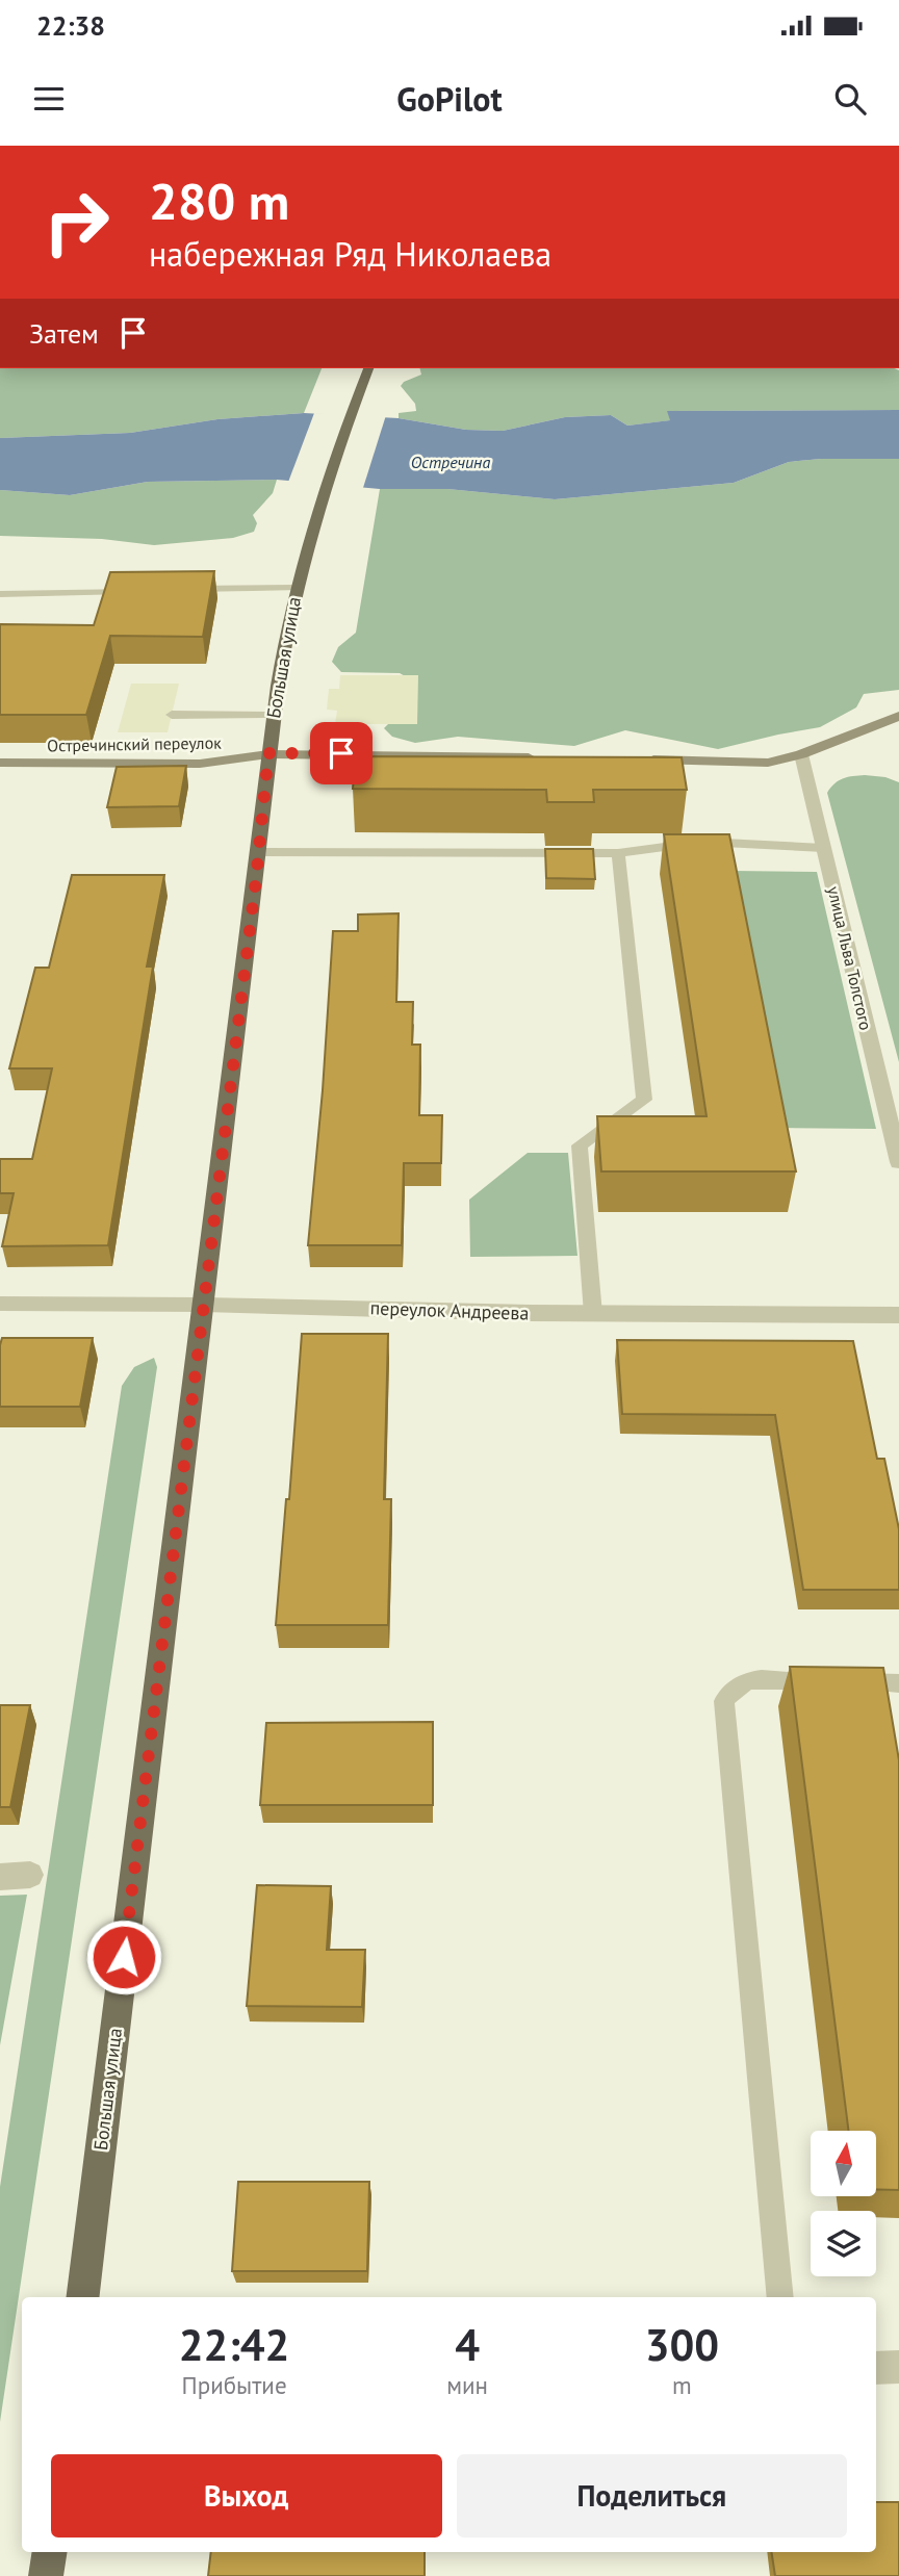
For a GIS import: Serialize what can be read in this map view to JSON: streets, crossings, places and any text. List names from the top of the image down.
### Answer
{
  "streets": {
    "main road": ["Большая улица"],
    "street": ["Остречинский переулок", "улица Льва Толстого", "переулок Андреева"]
  },
  "crossings": [
    ["Большая улица", "Остречинский переулок"],
    ["Большая улица", "переулок Андреева"]
  ],
  "water": ["Остречина"],
  "north": "top",
  "page": {
    "status": "22:38",
    "header": "GoPilot",
    "turn": ["280 m", "набережная Ряд Николаева"],
    "then": "Затем",
    "eta": [
      "22:42",
      "Прибытие",
      "4",
      "мин",
      "300",
      "m"
    ],
    "buttons": ["Выход", "Поделиться"]
  }
}
